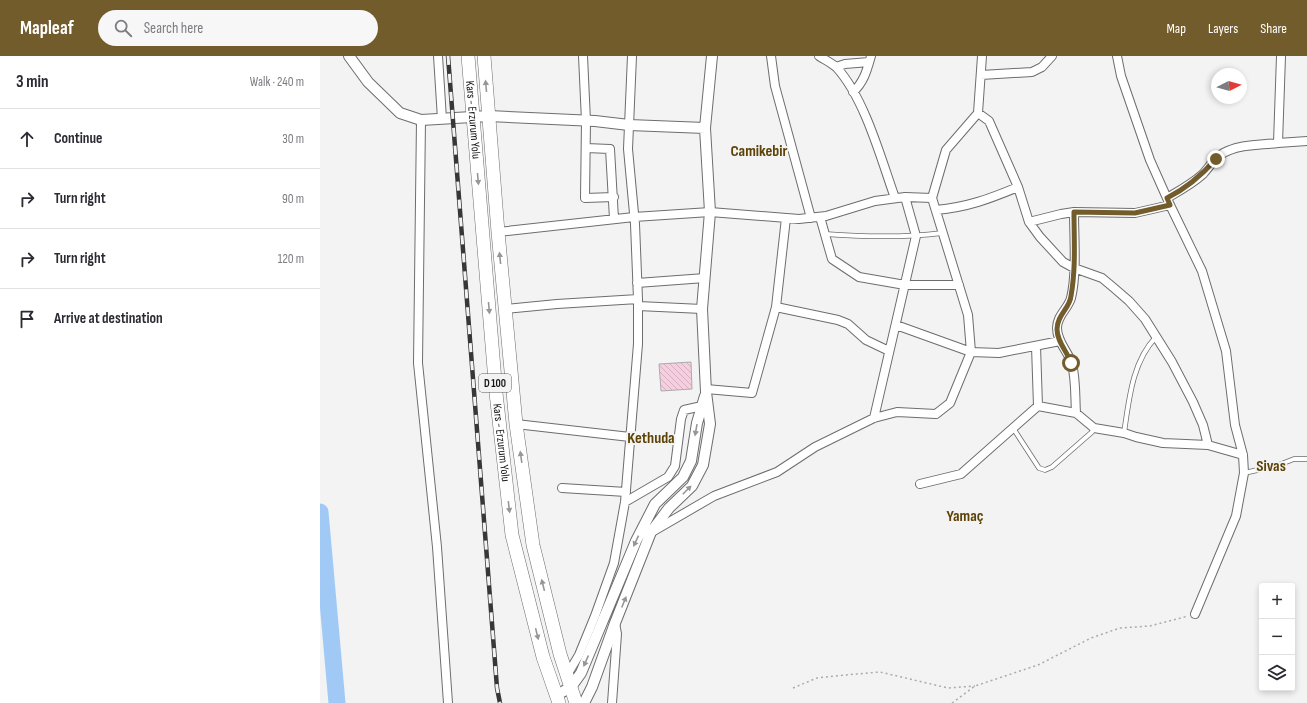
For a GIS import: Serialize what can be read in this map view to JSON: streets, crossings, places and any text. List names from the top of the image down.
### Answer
{
  "streets": {
    "highway": ["Kars - Erzurum Yolu", "D 100"]
  },
  "districts": [
    "Camikebir",
    "Kethuda",
    "Sivas",
    "Yamaç"
  ],
  "north": "right",
  "page": {
    "header": "Mapleaf",
    "search": "Search here",
    "nav": ["Map", "Layers", "Share"],
    "heading": ["3 min", "Walk · 240 m"],
    "list": [
      ["Continue", "30 m"],
      ["Turn right", "90 m"],
      ["Turn right", "120 m"],
      "Arrive at destination"
    ],
    "map_buttons": ["+", "−"]
  }
}
